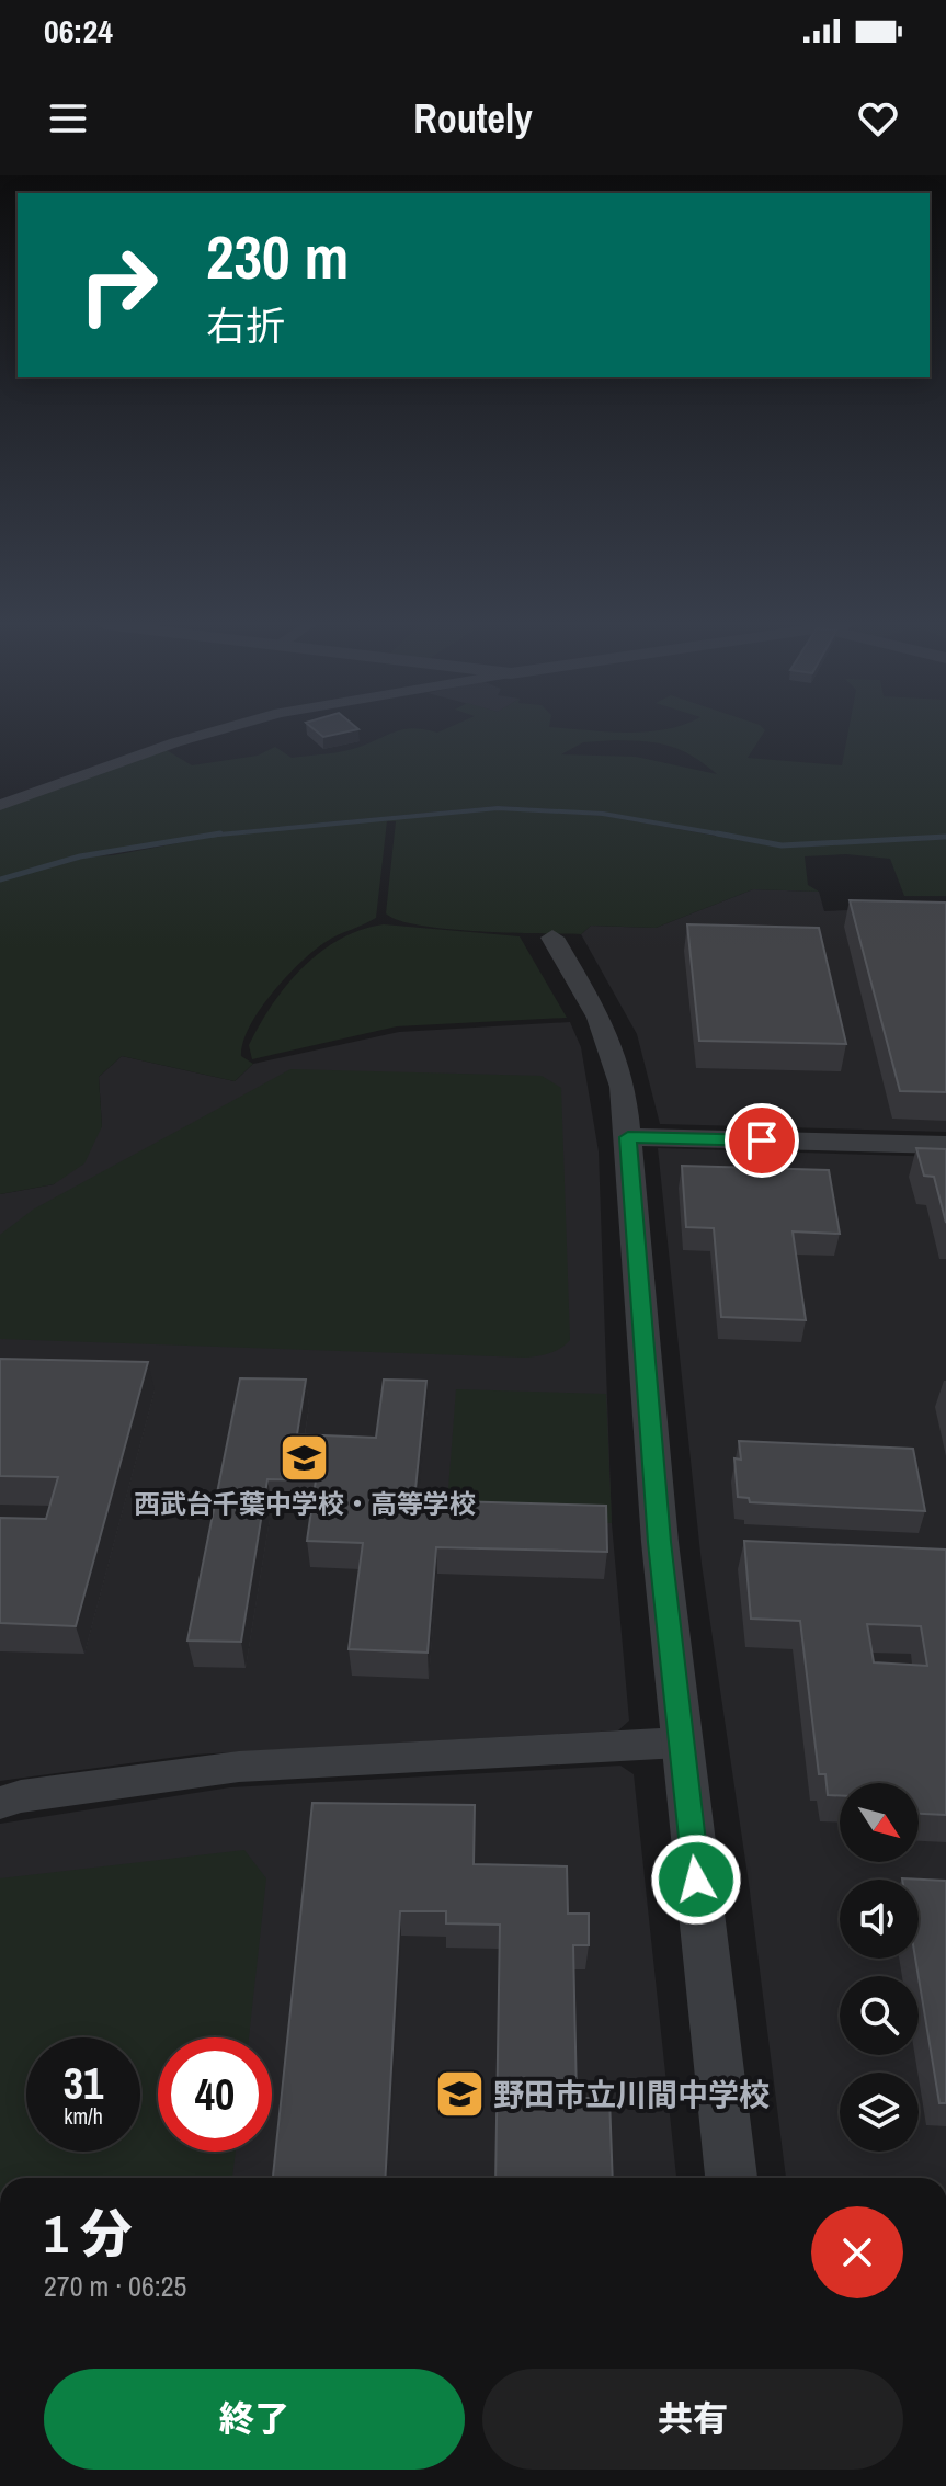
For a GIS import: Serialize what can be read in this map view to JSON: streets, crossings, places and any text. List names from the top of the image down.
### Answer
{
  "places": {
    "school or university": ["西武台千葉中学校・高等学校", "野田市立川間中学校"]
  },
  "north": "bottom right",
  "page": {
    "status": "06:24",
    "header": "Routely",
    "turn": ["230 m", "右折"],
    "speed": "31 km/h",
    "limit": "40",
    "heading": ["1 分", "270 m · 06:25"],
    "buttons": ["終了", "共有"]
  }
}
